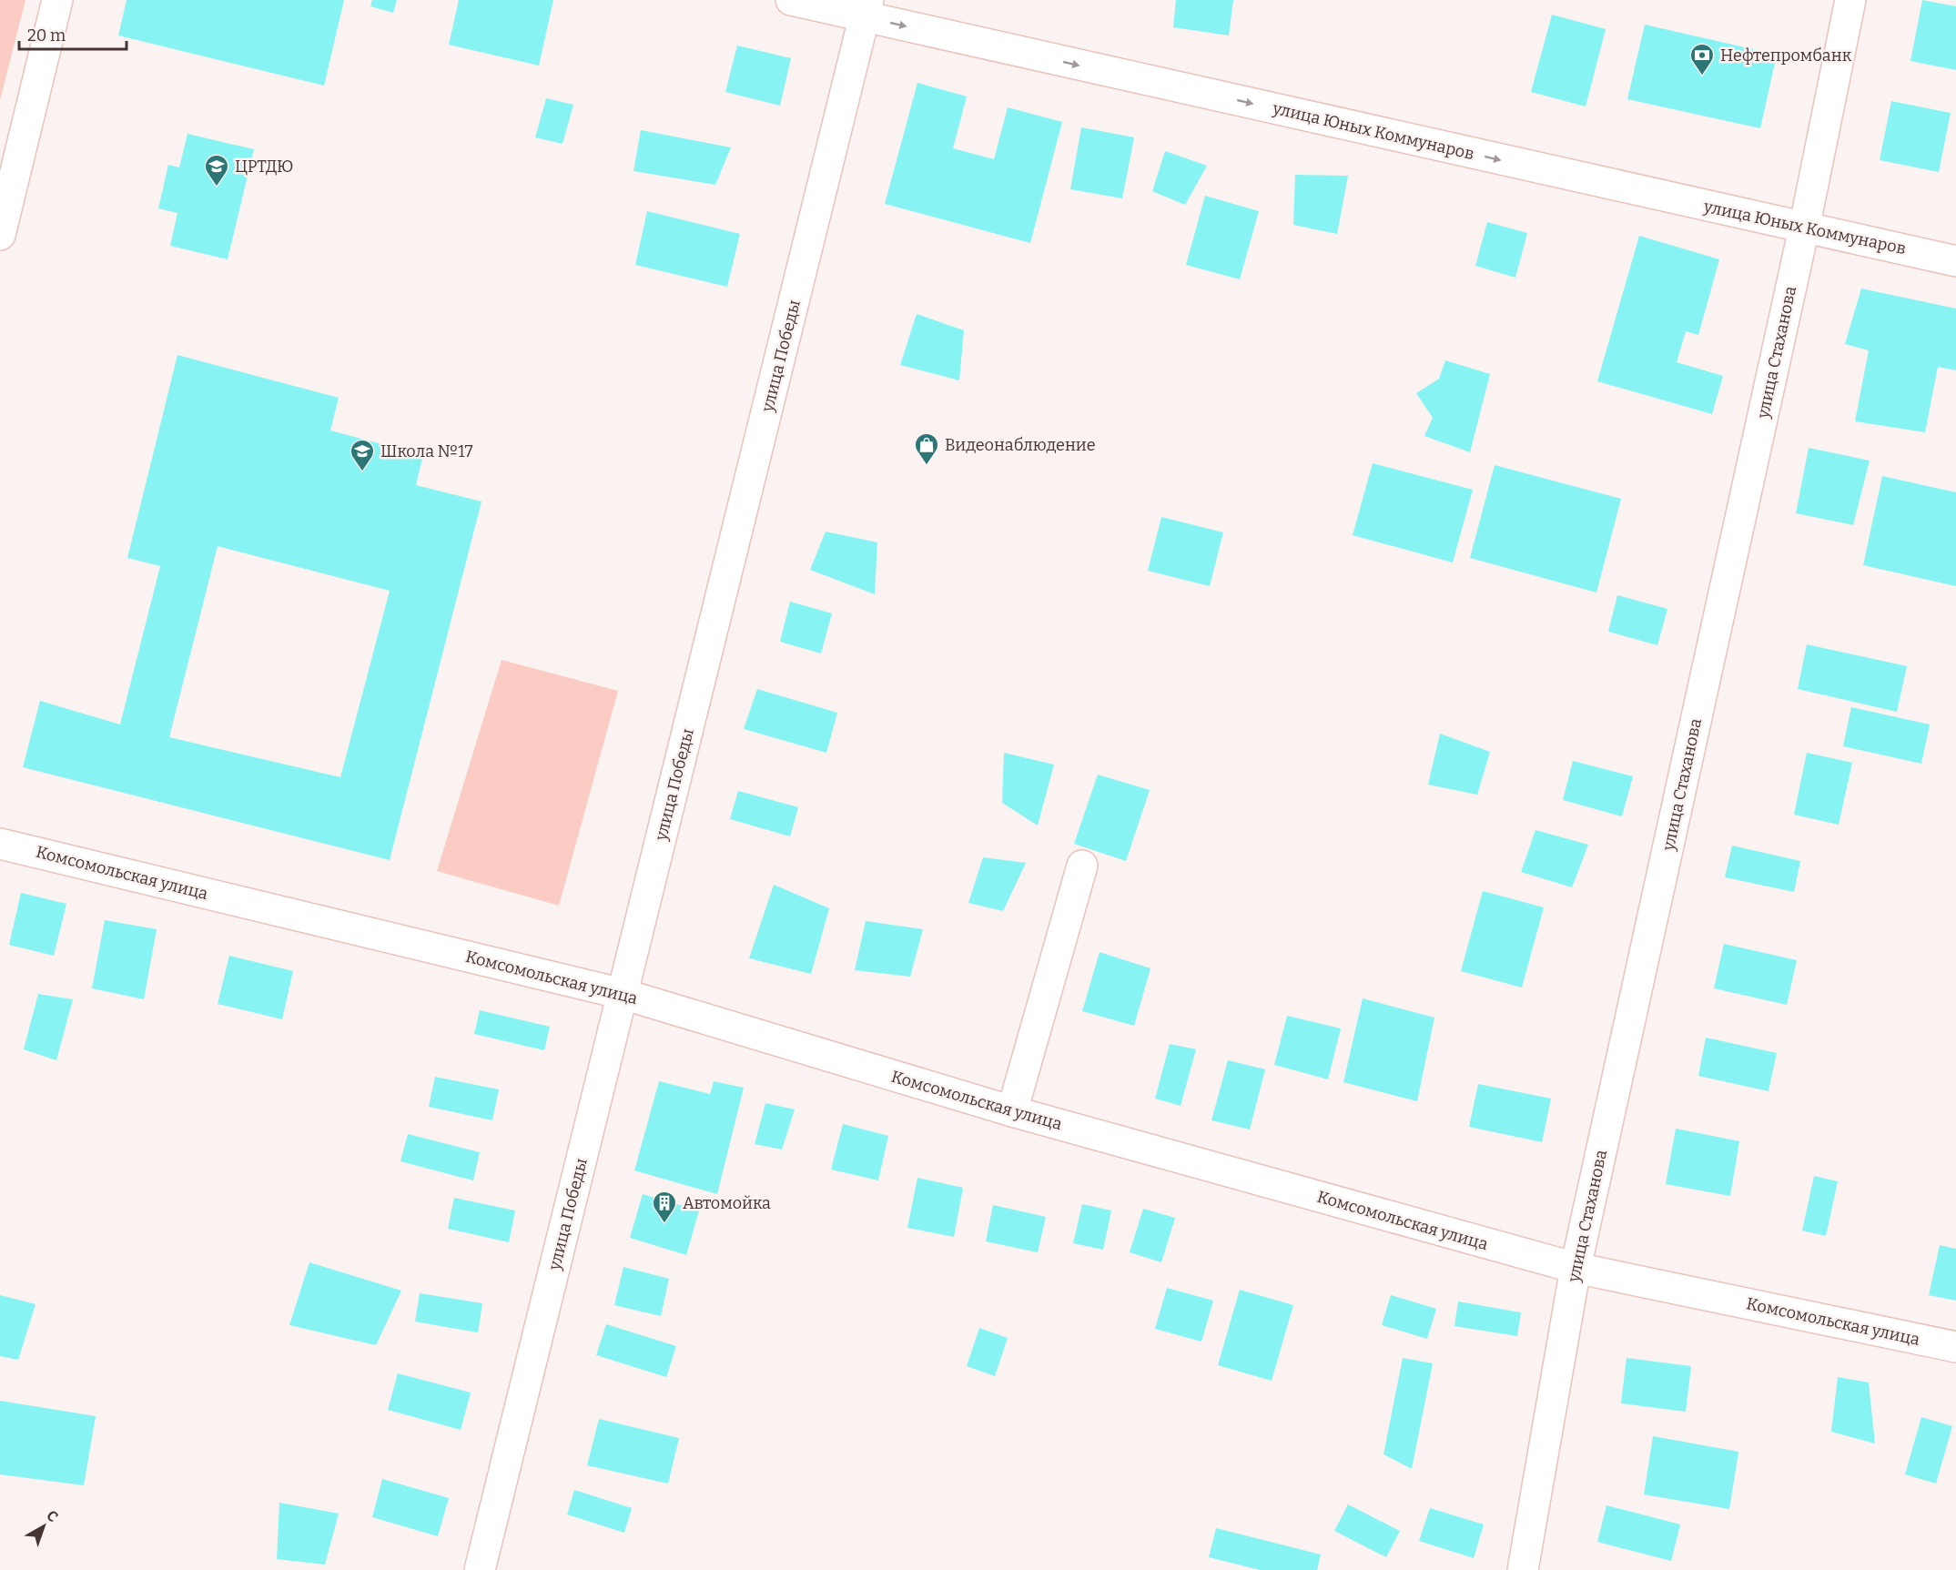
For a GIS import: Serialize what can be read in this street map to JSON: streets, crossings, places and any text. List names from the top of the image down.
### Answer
{
  "streets": {
    "street": [
      "улица Юных Коммунаров",
      "улица Стаханова",
      "улица Победы",
      "Комсомольская улица"
    ]
  },
  "crossings": [
    ["улица Юных Коммунаров", "улица Стаханова"],
    ["улица Юных Коммунаров", "улица Победы"],
    ["улица Стаханова", "Комсомольская улица"],
    ["улица Победы", "Комсомольская улица"]
  ],
  "one_way": ["улица Юных Коммунаров"],
  "places": {
    "bank": ["Нефтепромбанк"],
    "school or university": ["ЦРТДЮ", "Школа №17"],
    "shop": ["Видеонаблюдение"],
    "building": ["Автомойка"]
  },
  "scale_bar": "20 m",
  "north": "top right"
}
